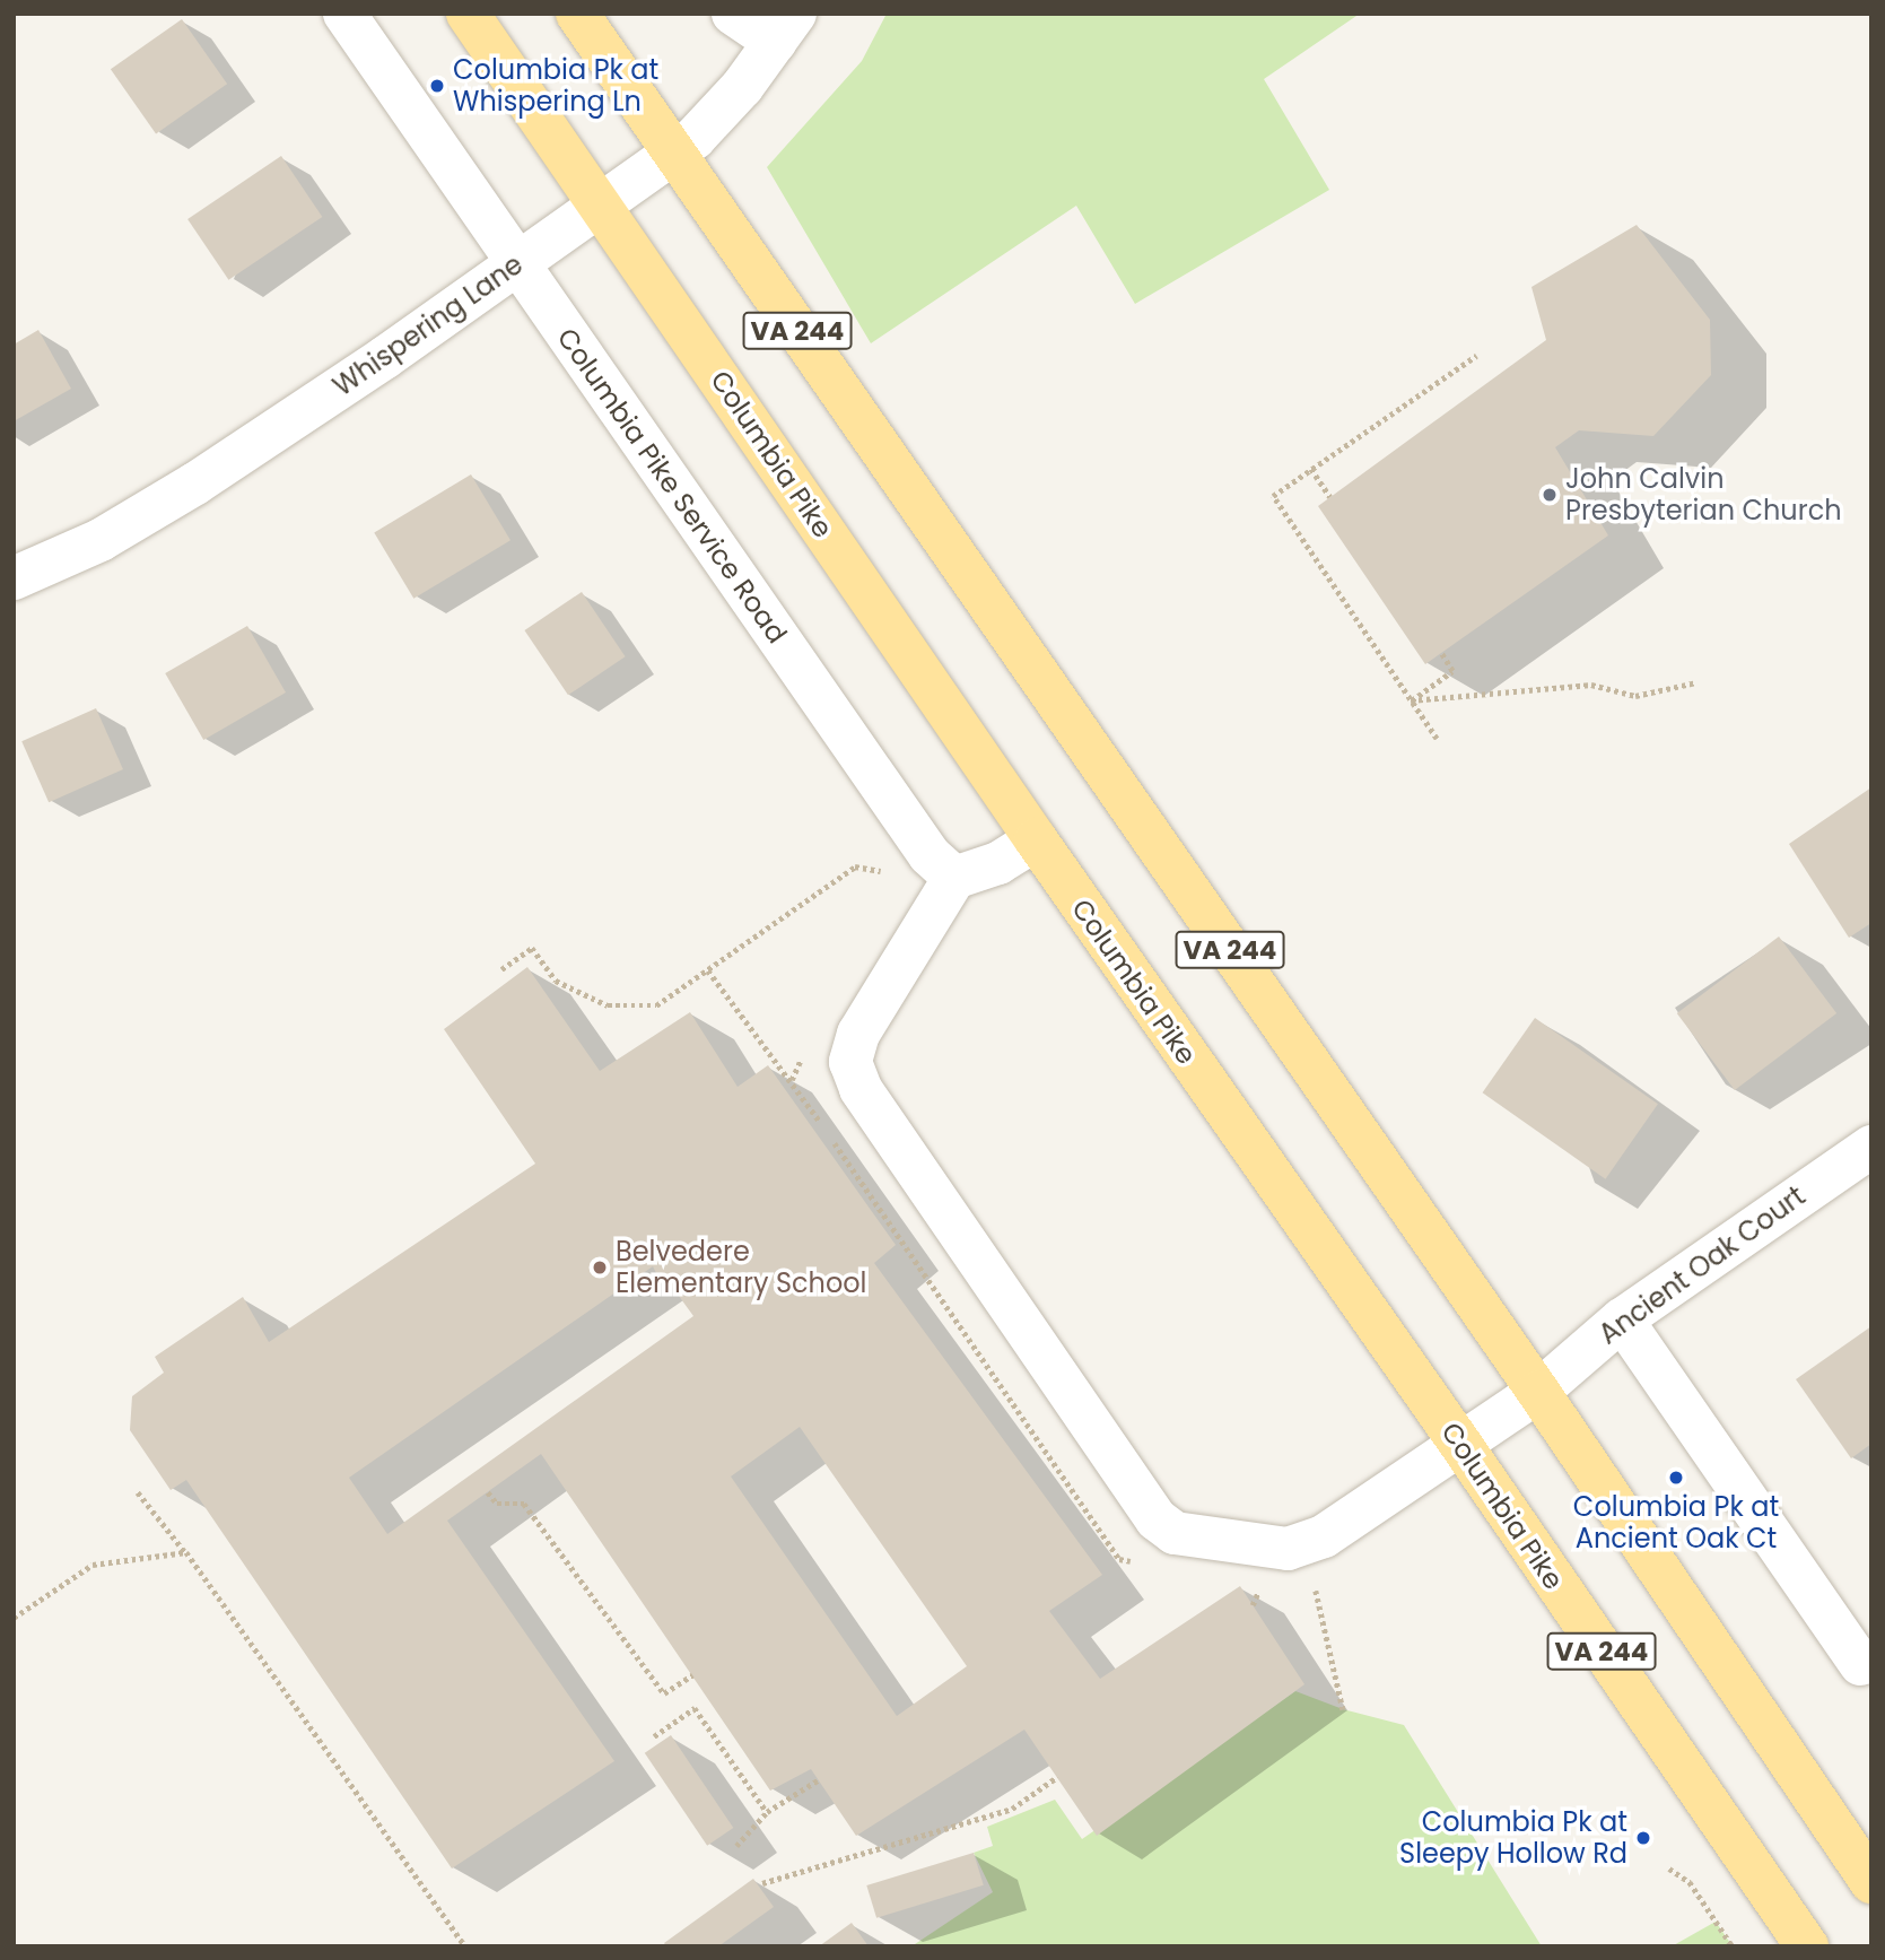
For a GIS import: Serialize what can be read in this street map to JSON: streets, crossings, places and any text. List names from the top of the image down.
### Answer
{
  "streets": {
    "main road": ["VA 244", "Columbia Pike"],
    "street": ["Whispering Lane", "Columbia Pike Service Road", "Ancient Oak Court"]
  },
  "crossings": [
    ["Whispering Lane", "VA 244"],
    ["Whispering Lane", "Columbia Pike"],
    ["Whispering Lane", "Columbia Pike Service Road"],
    ["VA 244", "Ancient Oak Court"],
    ["Columbia Pike", "Ancient Oak Court"],
    ["Columbia Pike Service Road", "Ancient Oak Court"]
  ],
  "places": [
    "Columbia Pk at Whispering Ln",
    "John Calvin Presbyterian Church",
    "Belvedere Elementary School",
    "Columbia Pk at Ancient Oak Ct",
    "Columbia Pk at Sleepy Hollow Rd"
  ]
}
